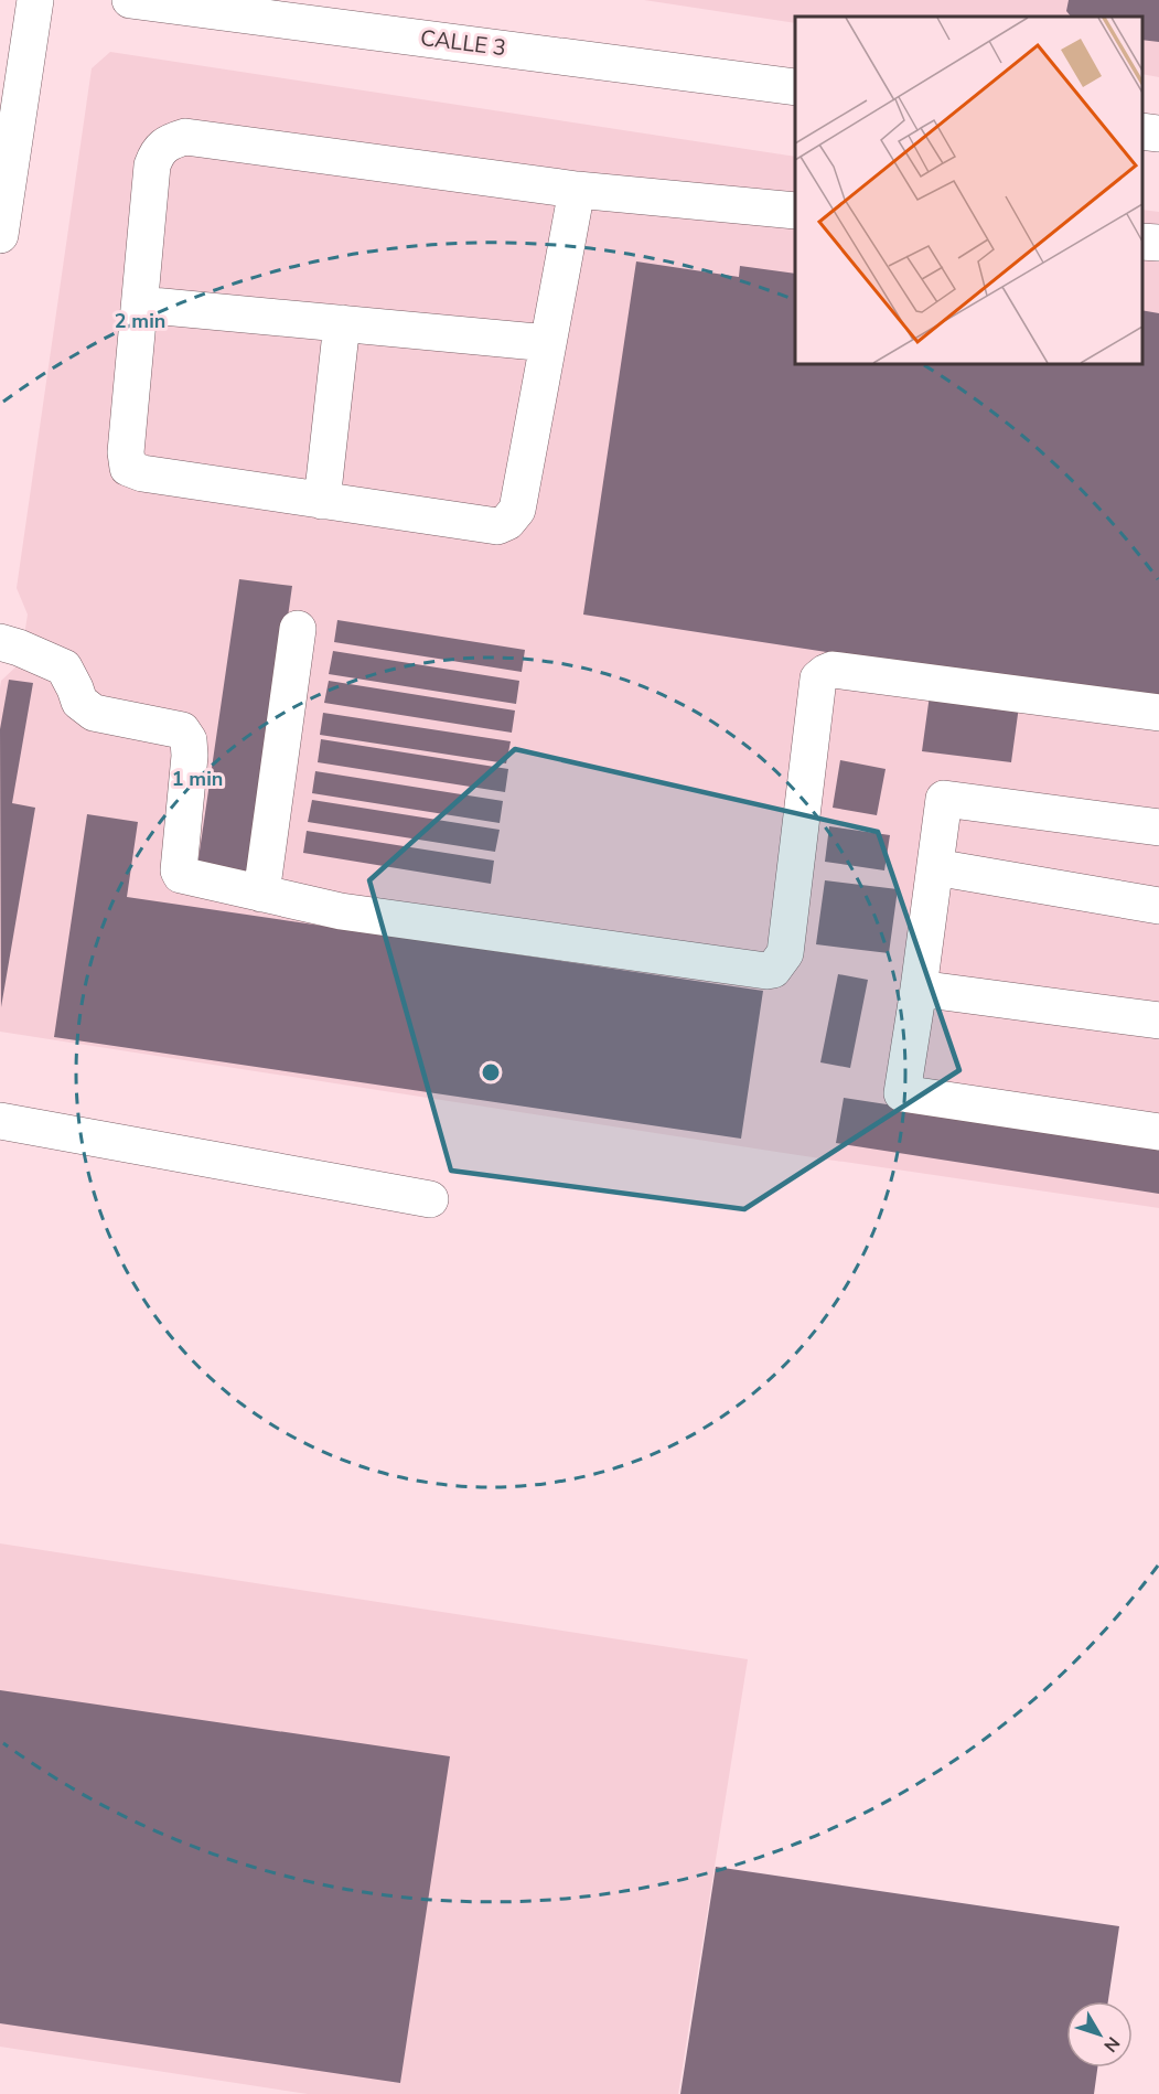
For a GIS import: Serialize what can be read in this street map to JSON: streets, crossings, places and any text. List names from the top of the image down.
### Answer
{
  "streets": {
    "street": ["CALLE 3"]
  },
  "north": "bottom right",
  "rings": ["2 min", "1 min"]
}
